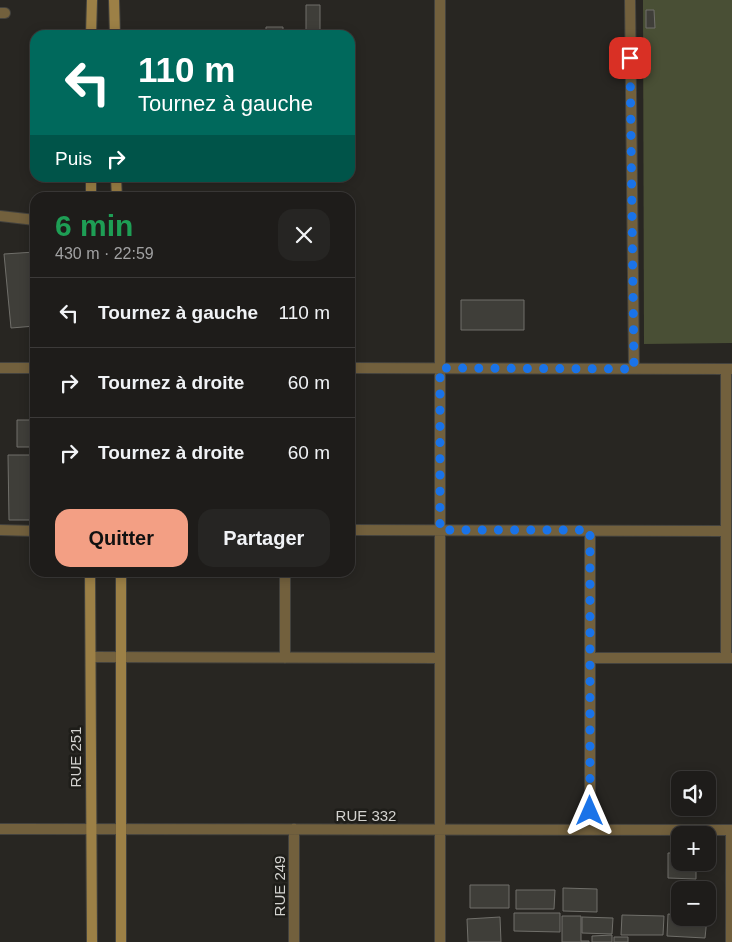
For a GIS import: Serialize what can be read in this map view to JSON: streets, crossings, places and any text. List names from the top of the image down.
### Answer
{
  "streets": {
    "main road": ["RUE 251"],
    "street": ["RUE 332", "RUE 249"]
  },
  "crossings": [
    ["RUE 251", "RUE 332"],
    ["RUE 332", "RUE 249"]
  ],
  "page": {
    "turn": ["110 m", "Tournez à gauche"],
    "then": "Puis",
    "heading": ["6 min", "430 m · 22:59"],
    "list": [
      {
        "name": "Tournez à gauche",
        "value": "110 m"
      },
      {
        "name": "Tournez à droite",
        "value": "60 m"
      },
      {
        "name": "Tournez à droite",
        "value": "60 m"
      }
    ],
    "buttons": ["Quitter", "Partager"],
    "map_buttons": ["+", "−"]
  }
}
